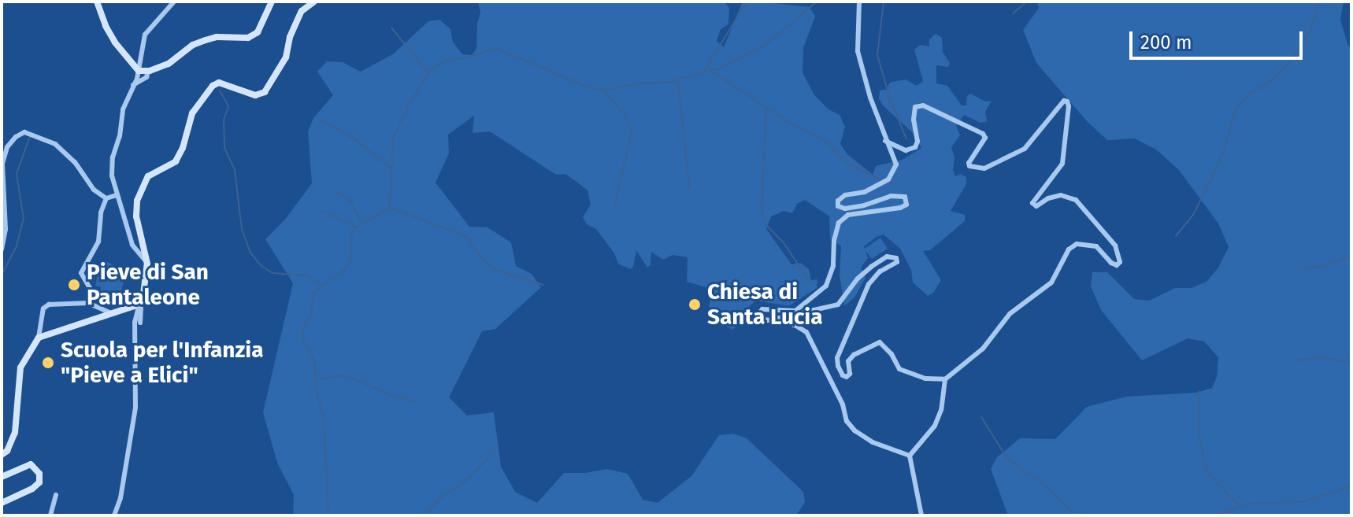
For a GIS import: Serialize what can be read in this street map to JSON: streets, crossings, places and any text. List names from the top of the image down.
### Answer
{
  "places": ["Pieve di San Pantaleone", "Chiesa di Santa Lucia", "Scuola per l'Infanzia \"Pieve a Elici\""],
  "scale_bar": "200 m"
}
